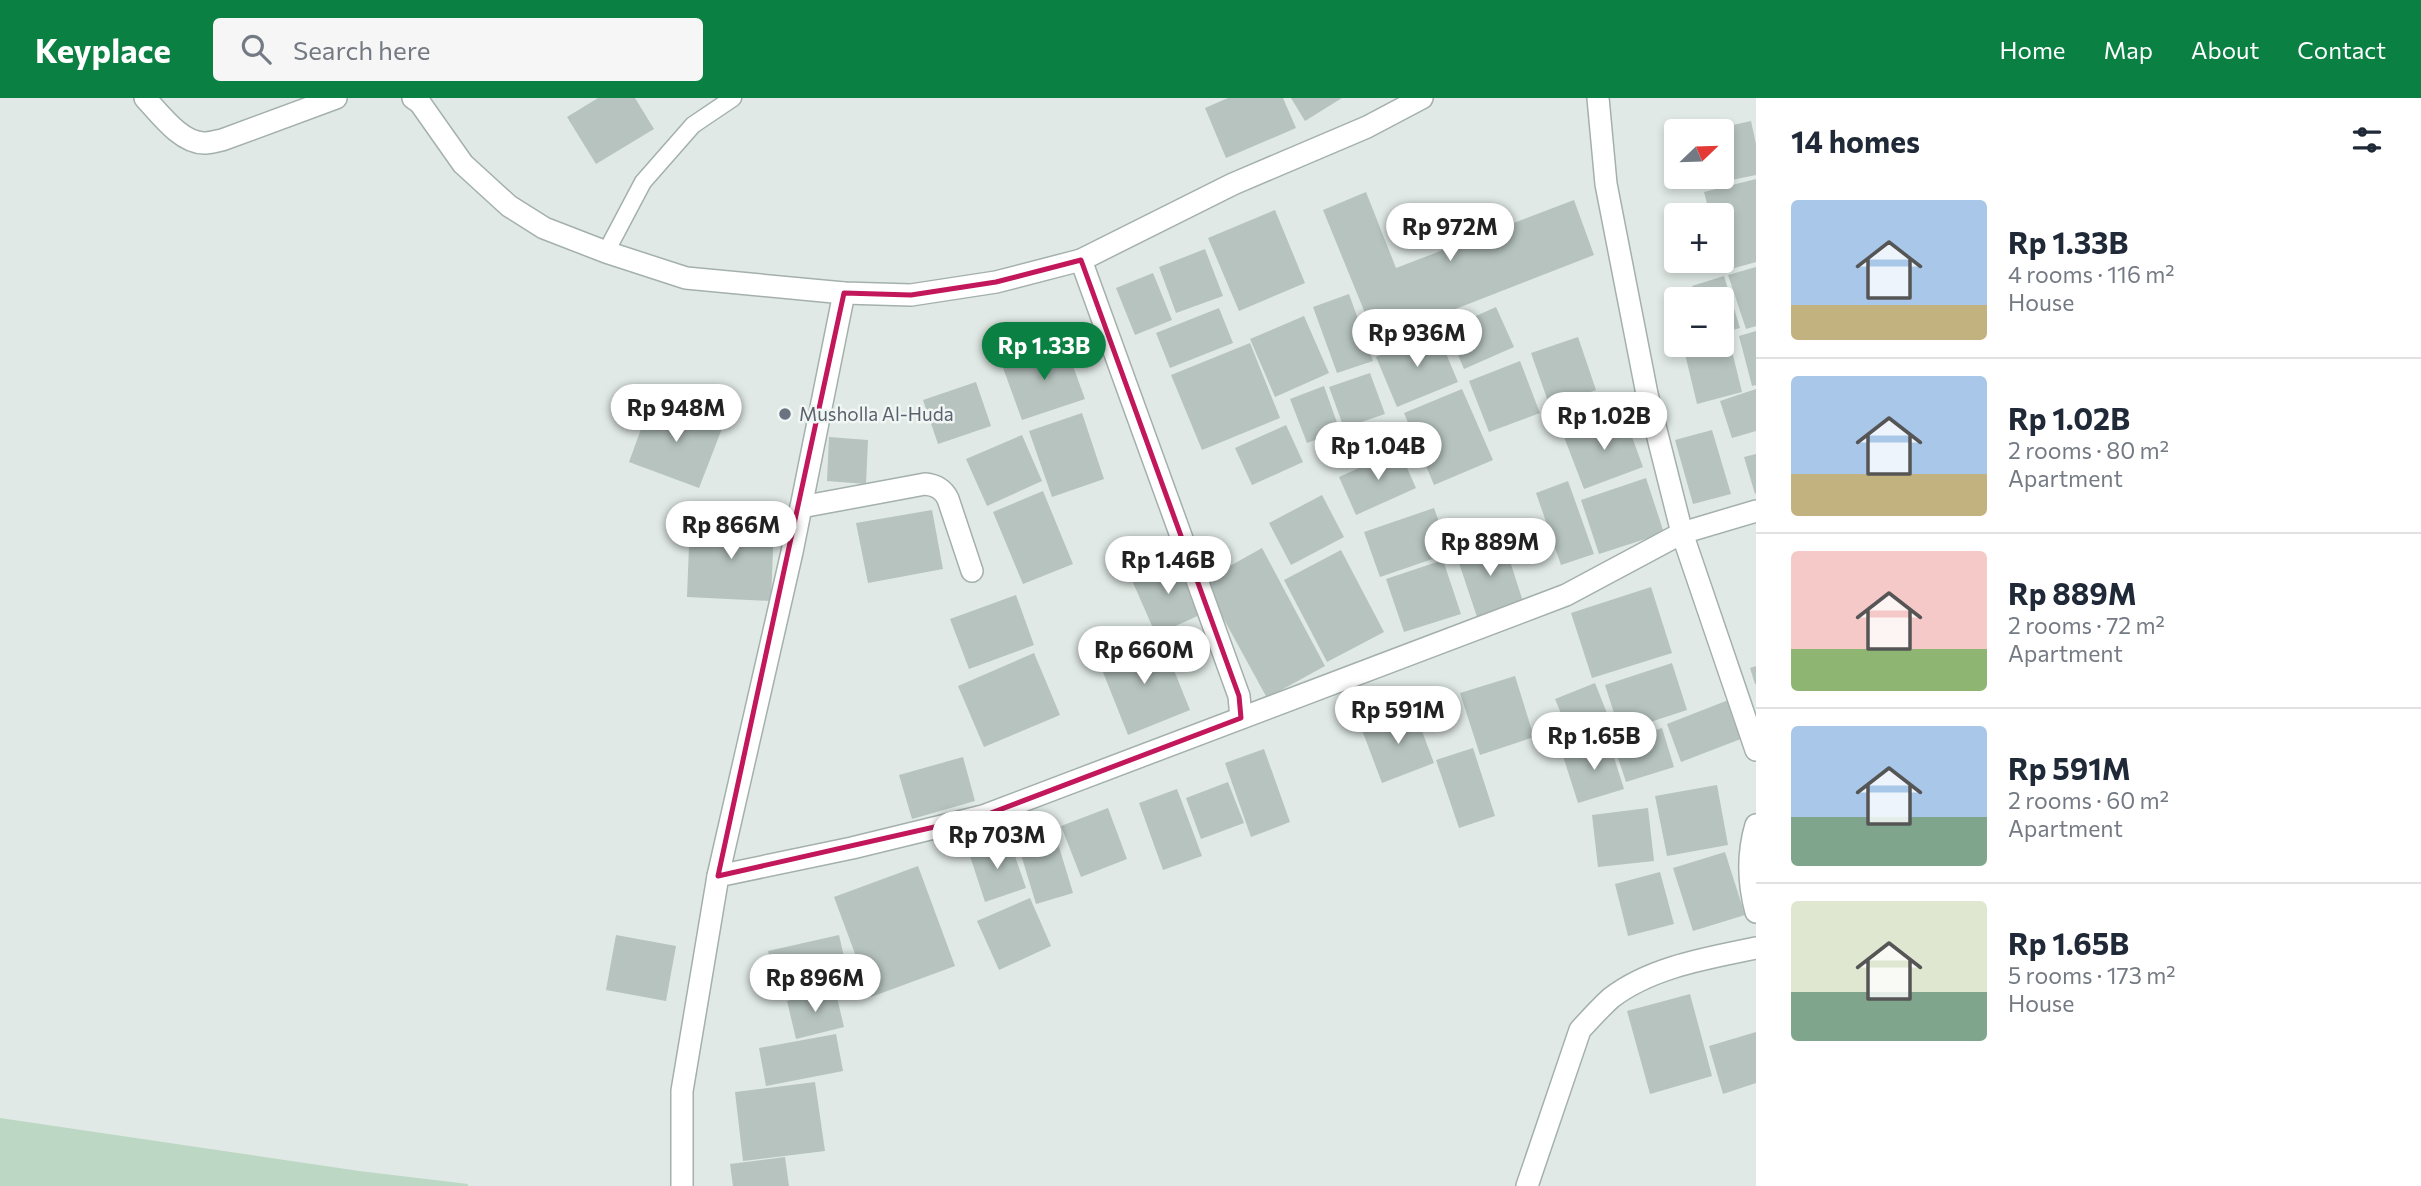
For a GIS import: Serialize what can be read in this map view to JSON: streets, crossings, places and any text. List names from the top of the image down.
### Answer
{
  "places": ["Musholla Al-Huda"],
  "north": "top right",
  "page": {
    "header": "Keyplace",
    "search": "Search here",
    "nav": [
      "Home",
      "Map",
      "About",
      "Contact"
    ],
    "heading": "14 homes",
    "map_buttons": ["+", "−"],
    "list": [
      {
        "name": "Rp 1.33B",
        "note": "4 rooms · 116 m² · House"
      },
      {
        "name": "Rp 1.02B",
        "note": "2 rooms · 80 m² · Apartment"
      },
      {
        "name": "Rp 889M",
        "note": "2 rooms · 72 m² · Apartment"
      },
      {
        "name": "Rp 591M",
        "note": "2 rooms · 60 m² · Apartment"
      },
      {
        "name": "Rp 1.65B",
        "note": "5 rooms · 173 m² · House"
      }
    ],
    "price": [
      "Rp 972M",
      "Rp 936M",
      "Rp 1.33B",
      "Rp 948M",
      "Rp 1.02B",
      "Rp 1.04B",
      "Rp 866M",
      "Rp 889M",
      "Rp 1.46B",
      "Rp 660M",
      "Rp 591M",
      "Rp 1.65B",
      "Rp 703M",
      "Rp 896M"
    ]
  }
}
